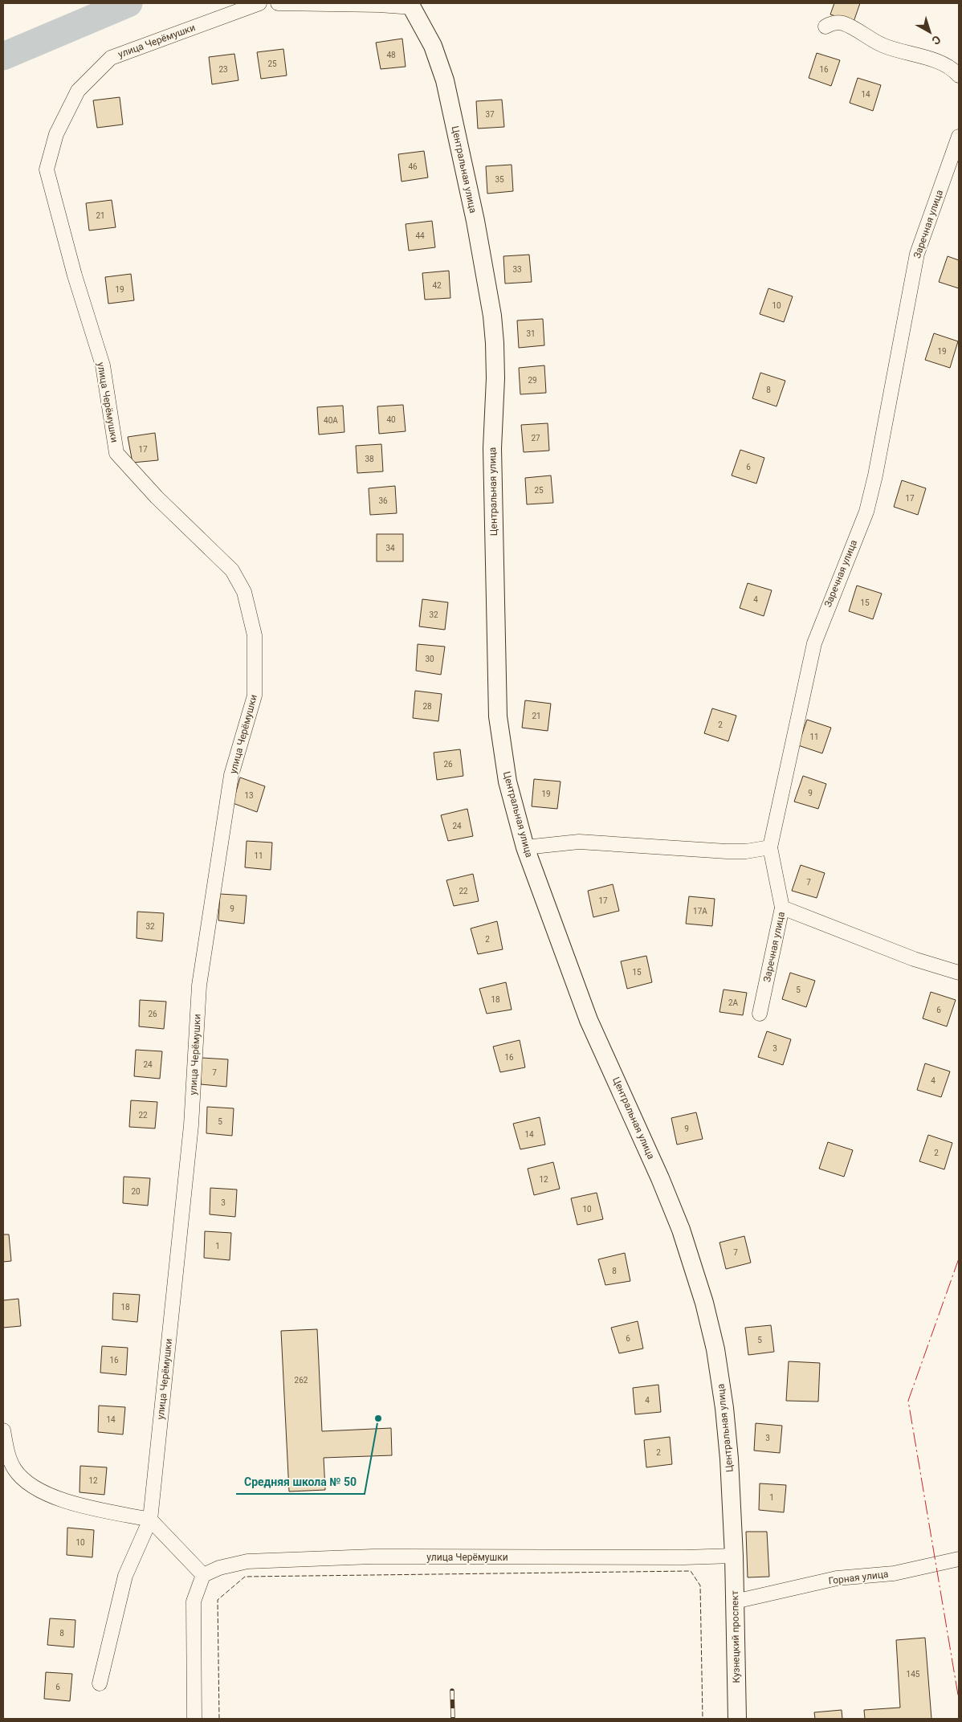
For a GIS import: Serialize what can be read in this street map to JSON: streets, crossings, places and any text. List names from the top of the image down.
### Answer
{
  "streets": {
    "street": [
      "улица Черёмушки",
      "Центральная улица",
      "Заречная улица",
      "Горная улица",
      "Кузнецкий проспект"
    ]
  },
  "crossings": [
    ["улица Черёмушки", "Центральная улица"],
    ["улица Черёмушки", "Кузнецкий проспект"],
    ["Центральная улица", "Кузнецкий проспект"],
    ["Горная улица", "Кузнецкий проспект"]
  ],
  "places": ["Средняя школа № 50"],
  "house_numbers": [
    "48",
    "25",
    "23",
    "16",
    "14",
    "37",
    "46",
    "35",
    "21",
    "44",
    "33",
    "42",
    "19",
    "10",
    "31",
    "19",
    "29",
    "8",
    "40",
    "40А",
    "27",
    "17",
    "38",
    "6",
    "25",
    "17",
    "36",
    "34",
    "4",
    "15",
    "32",
    "30",
    "28",
    "21",
    "2",
    "11",
    "26",
    "9",
    "19",
    "13",
    "24",
    "11",
    "7",
    "22",
    "17",
    "9",
    "17А",
    "32",
    "2",
    "15",
    "5",
    "18",
    "2А",
    "6",
    "26",
    "3",
    "16",
    "24",
    "7",
    "4",
    "22",
    "5",
    "9",
    "14",
    "2",
    "12",
    "20",
    "3",
    "10",
    "1",
    "7",
    "8",
    "18",
    "6",
    "5",
    "16",
    "262",
    "4",
    "14",
    "3",
    "2",
    "12",
    "1",
    "10",
    "8",
    "145",
    "6"
  ],
  "north": "bottom right"
}
